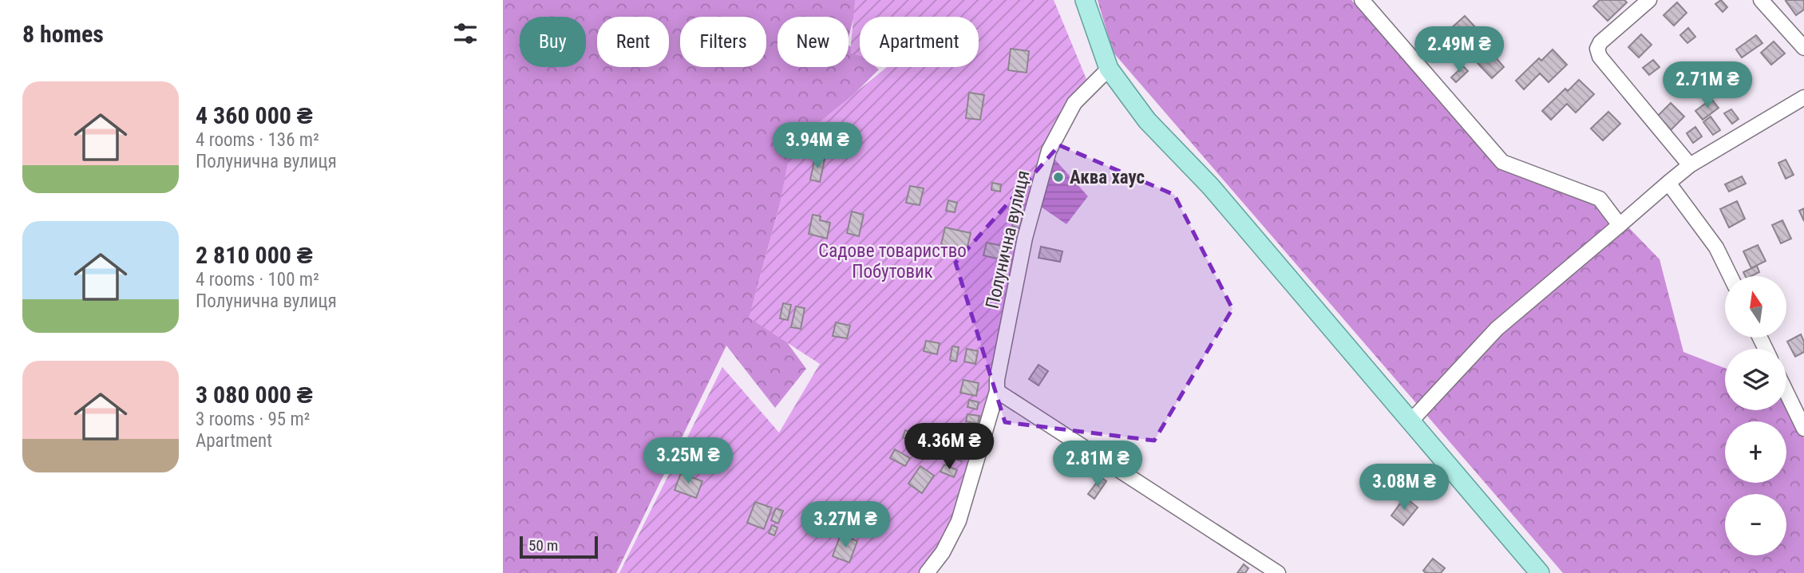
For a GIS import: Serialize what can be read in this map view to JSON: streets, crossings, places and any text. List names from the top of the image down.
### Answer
{
  "streets": {
    "street": ["Полунична вулиця"]
  },
  "parks": ["Садове товариство Побутовик"],
  "places": ["Аква хаус"],
  "scale_bar": "50 m",
  "north": "top",
  "page": {
    "heading": "8 homes",
    "chip": [
      "Buy",
      "Rent",
      "Filters",
      "New",
      "Apartment"
    ],
    "price": [
      "2.49M ₴",
      "2.71M ₴",
      "3.94M ₴",
      "4.36M ₴",
      "3.25M ₴",
      "2.81M ₴",
      "3.08M ₴",
      "3.27M ₴"
    ],
    "list": [
      {
        "name": "4 360 000 ₴",
        "note": "4 rooms · 136 m² · Полунична вулиця"
      },
      {
        "name": "2 810 000 ₴",
        "note": "4 rooms · 100 m² · Полунична вулиця"
      },
      {
        "name": "3 080 000 ₴",
        "note": "3 rooms · 95 m² · Apartment"
      }
    ],
    "map_buttons": ["+", "−"],
    "scale": "50 m"
  }
}
